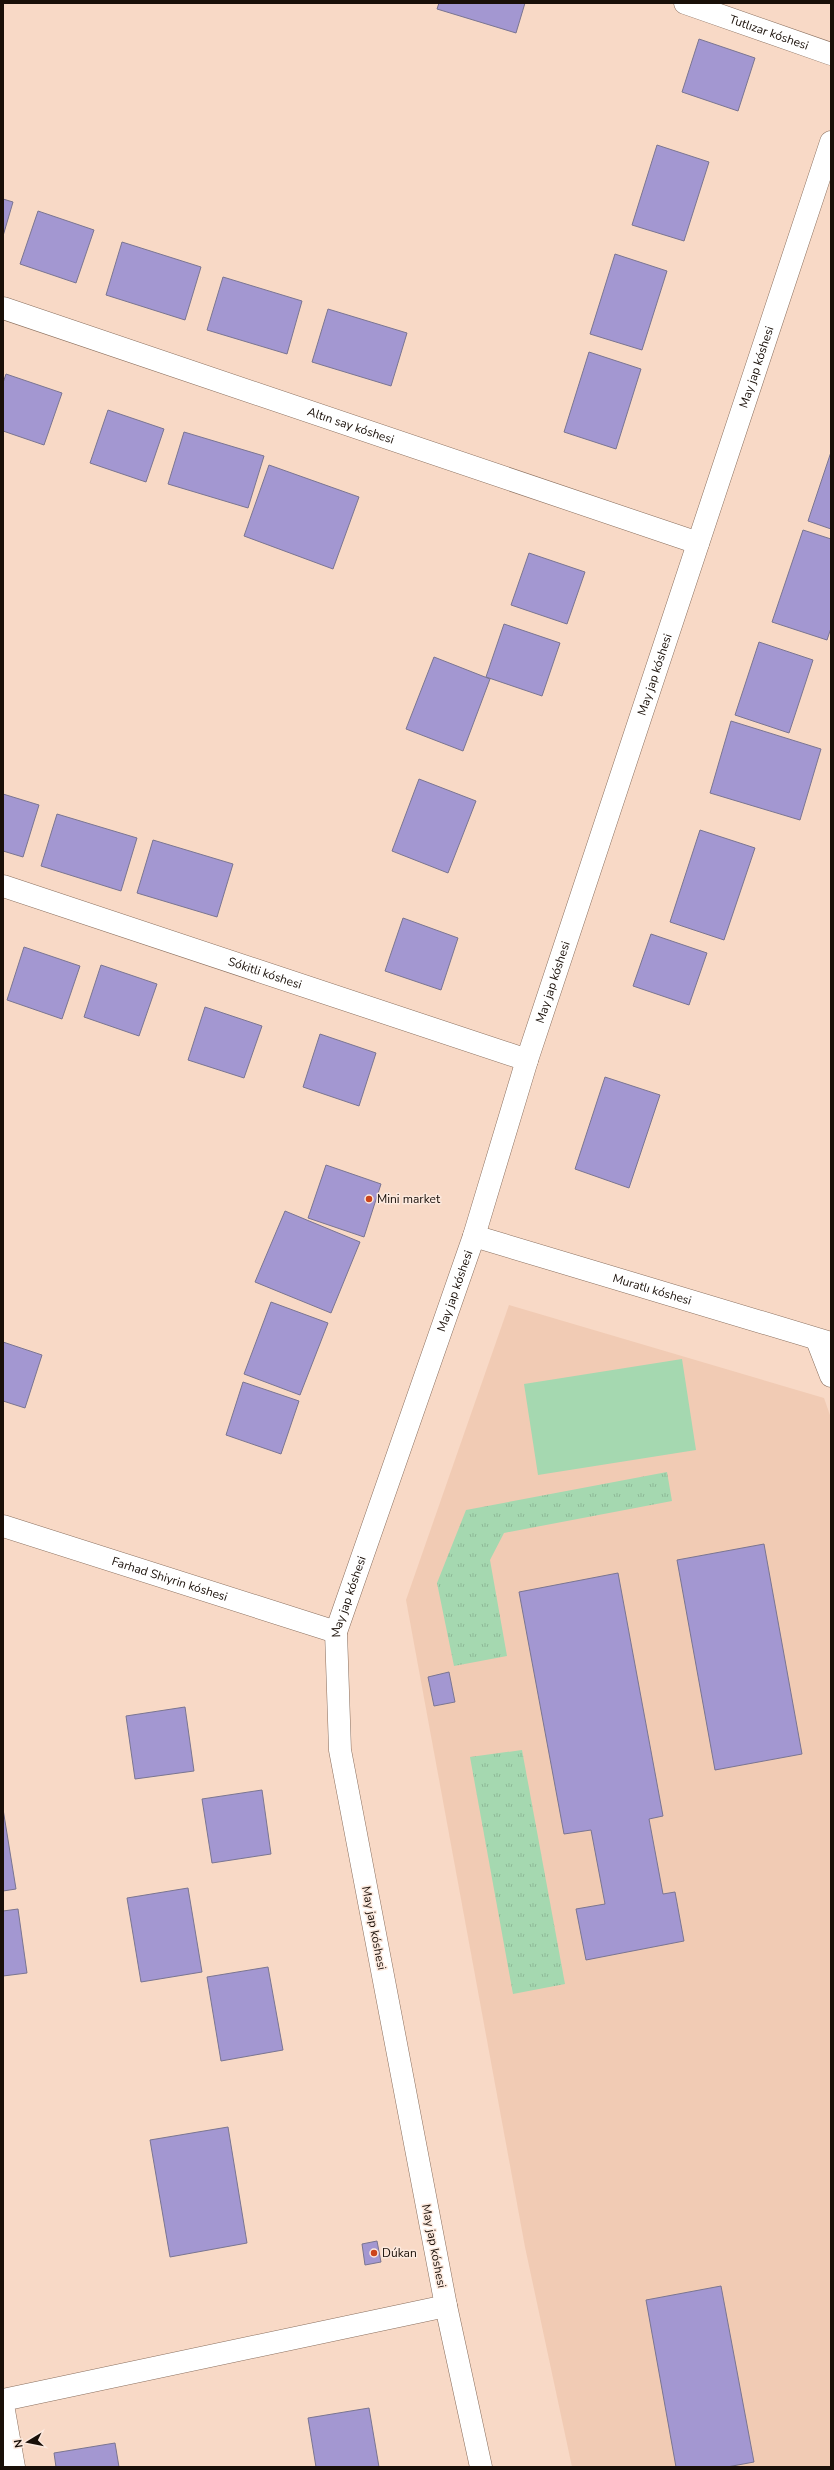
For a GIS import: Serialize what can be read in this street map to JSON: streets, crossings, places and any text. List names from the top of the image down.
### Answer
{
  "streets": {
    "street": [
      "Tutlızar kóshesi",
      "May jap kóshesi",
      "Altın say kóshesi",
      "Sókitli kóshesi",
      "Muratlı kóshesi",
      "Farhad Shiyrin kóshesi"
    ]
  },
  "crossings": [
    ["May jap kóshesi", "Altın say kóshesi"],
    ["May jap kóshesi", "Sókitli kóshesi"],
    ["May jap kóshesi", "Muratlı kóshesi"],
    ["May jap kóshesi", "Farhad Shiyrin kóshesi"]
  ],
  "places": ["Mini market", "Dúkan"],
  "north": "left"
}
